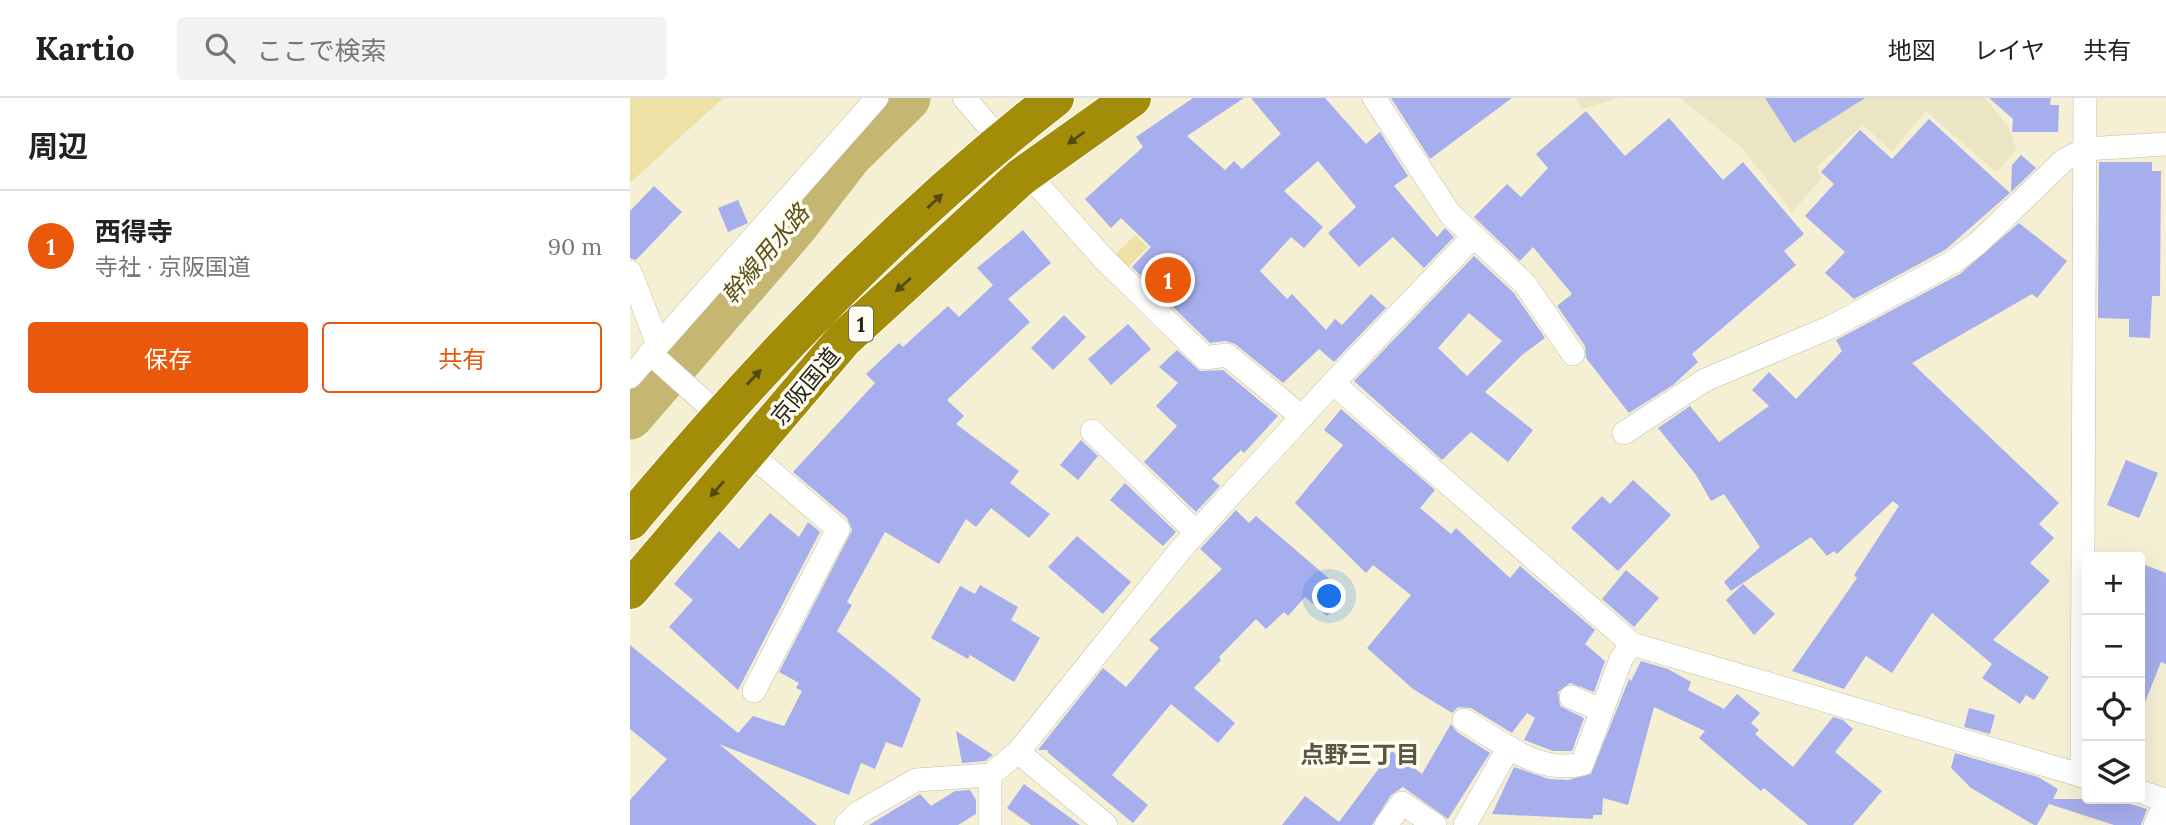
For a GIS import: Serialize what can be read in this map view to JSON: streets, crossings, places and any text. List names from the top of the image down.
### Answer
{
  "streets": {
    "highway": ["1", "京阪国道"]
  },
  "districts": ["点野三丁目"],
  "water": ["幹線用水路"],
  "page": {
    "header": "Kartio",
    "search": "ここで検索",
    "nav": ["地図", "レイヤ", "共有"],
    "heading": "周辺",
    "list": [
      {
        "mark": "1",
        "name": "西得寺",
        "note": "寺社 · 京阪国道",
        "value": "90 m"
      }
    ],
    "pins": "1",
    "buttons": ["保存", "共有"],
    "map_buttons": ["+", "−"]
  }
}
